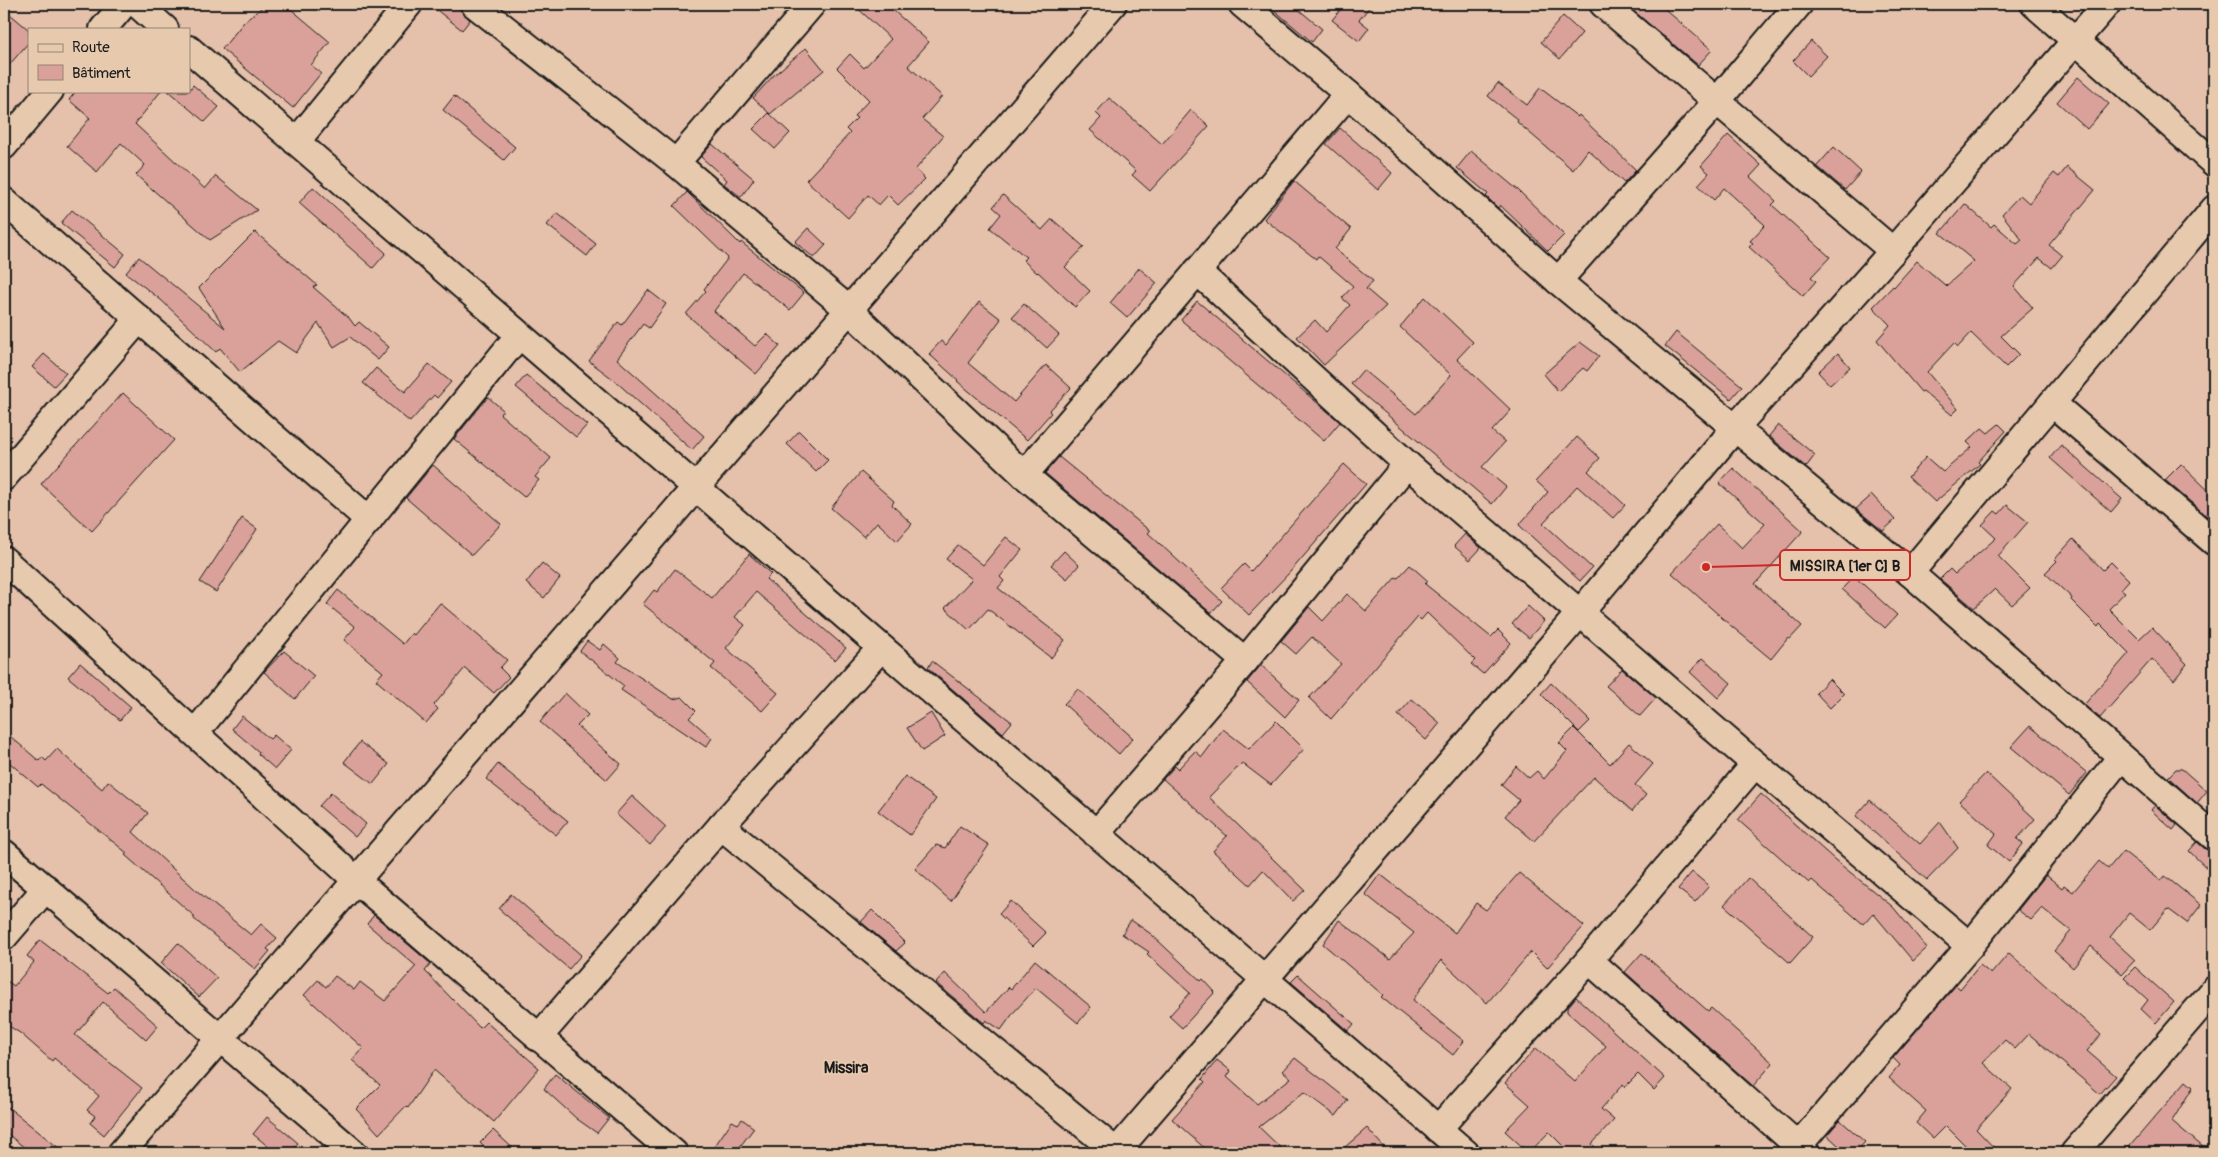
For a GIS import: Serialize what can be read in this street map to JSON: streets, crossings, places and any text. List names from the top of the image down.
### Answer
{
  "districts": ["Missira"],
  "places": ["MISSIRA [1er C] B"],
  "legend": ["Route", "Bâtiment"]
}
